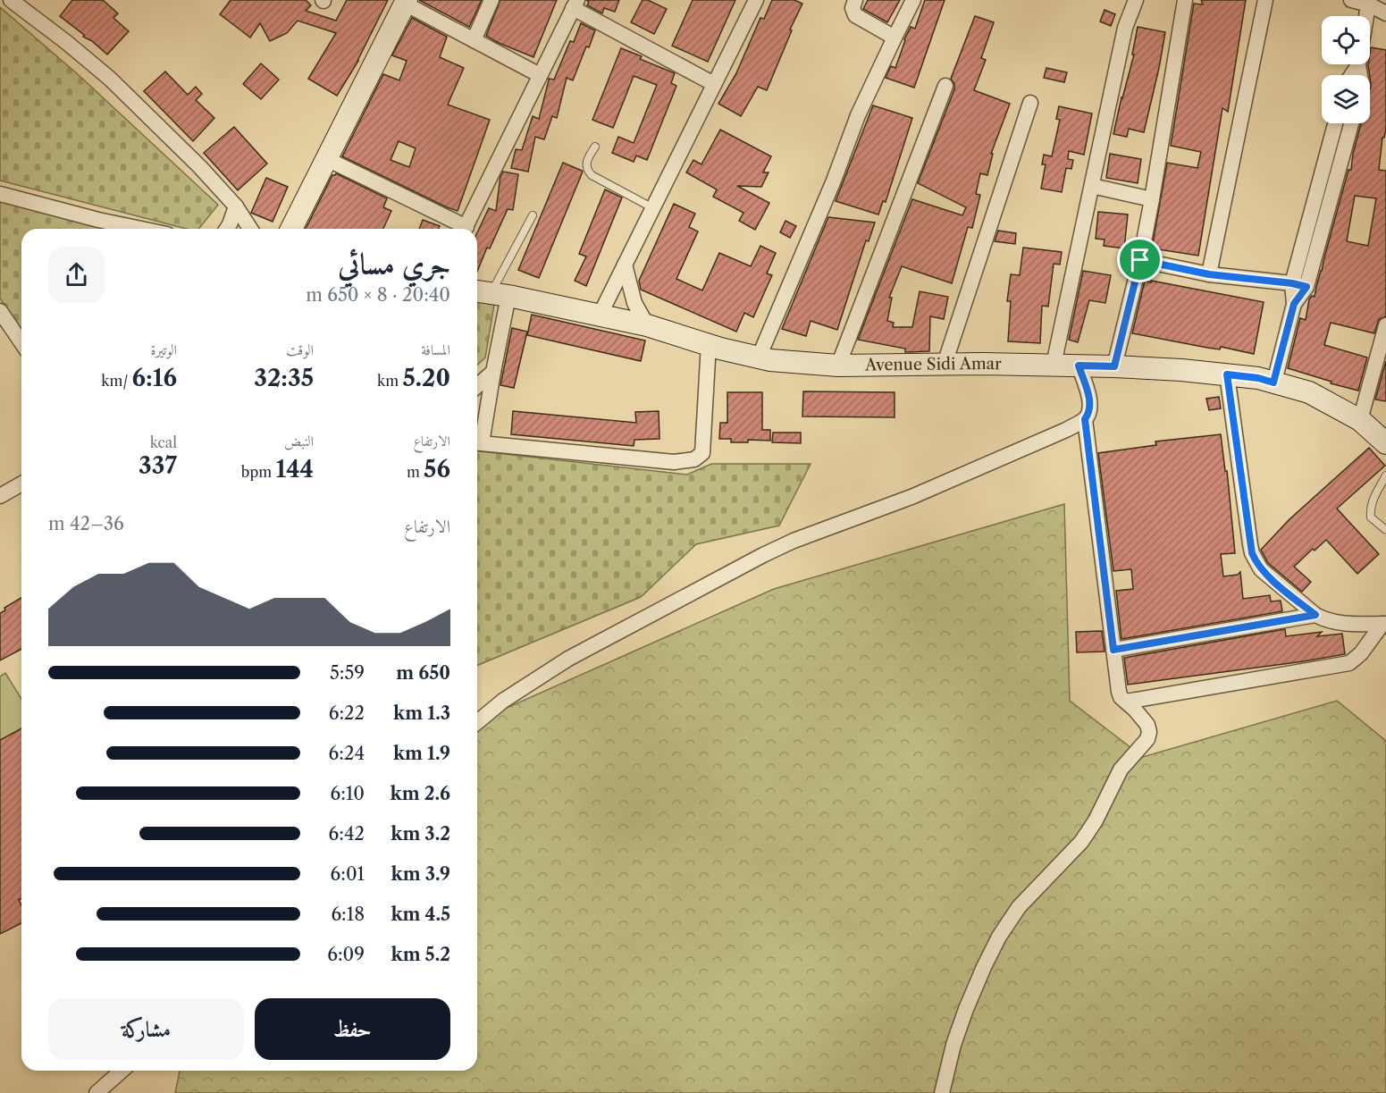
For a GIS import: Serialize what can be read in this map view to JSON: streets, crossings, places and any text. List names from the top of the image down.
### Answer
{
  "streets": {
    "street": ["Avenue Sidi Amar"]
  },
  "page": {
    "heading": ["جري مسائي", "20:40 · 8 × 650 m"],
    "stats": [
      ["المسافة", "5.20 km"],
      ["الوقت", "32:35"],
      ["الوتيرة", "6:16 /km"],
      ["الارتفاع", "56 m"],
      ["النبض", "144 bpm"],
      ["kcal", "337"]
    ],
    "chart": ["الارتفاع", "36–42 m"],
    "list": [
      {
        "name": "650 m",
        "note": "5:59"
      },
      {
        "name": "1.3 km",
        "note": "6:22"
      },
      {
        "name": "1.9 km",
        "note": "6:24"
      },
      {
        "name": "2.6 km",
        "note": "6:10"
      },
      {
        "name": "3.2 km",
        "note": "6:42"
      },
      {
        "name": "3.9 km",
        "note": "6:01"
      },
      {
        "name": "4.5 km",
        "note": "6:18"
      },
      {
        "name": "5.2 km",
        "note": "6:09"
      }
    ],
    "buttons": ["حفظ", "مشاركة"]
  }
}
